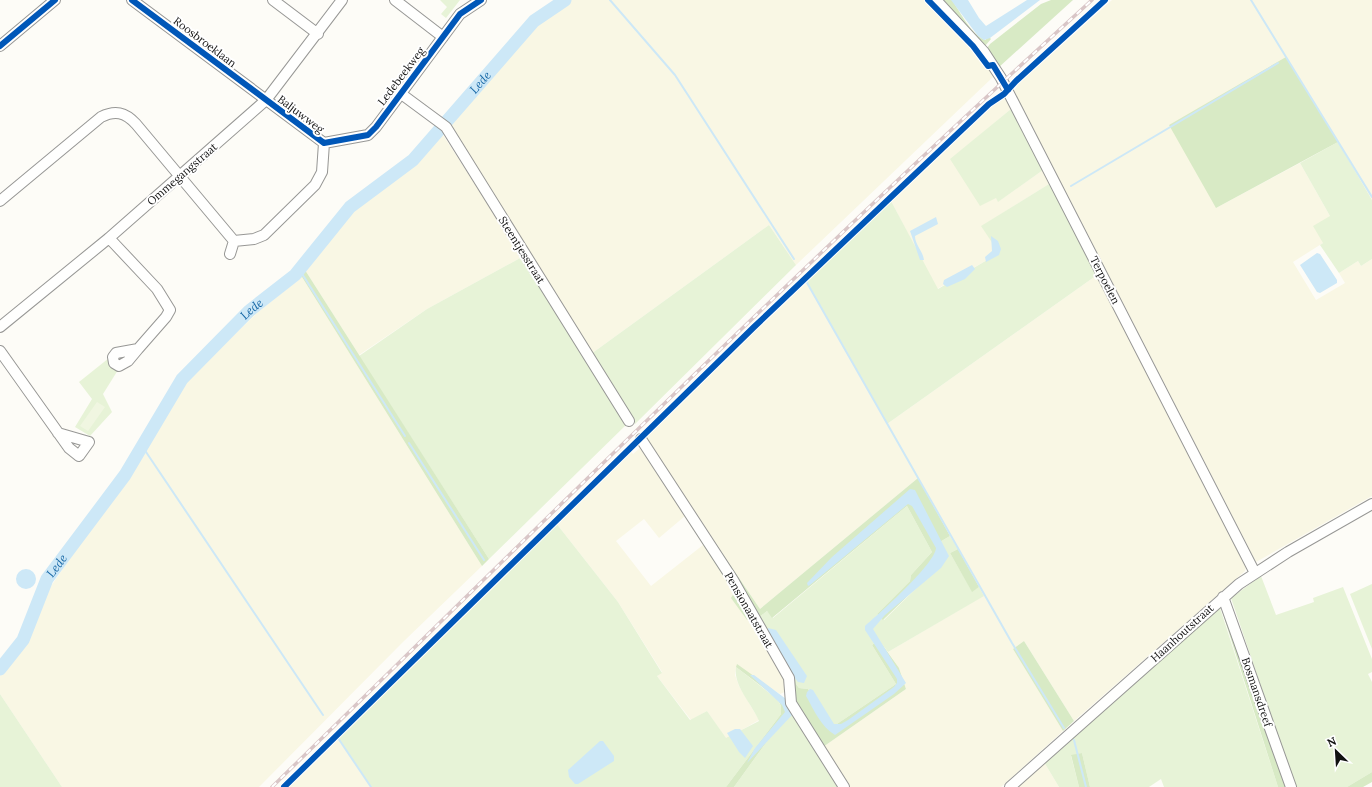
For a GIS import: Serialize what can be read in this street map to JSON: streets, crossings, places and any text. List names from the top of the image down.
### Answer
{
  "streets": {
    "street": [
      "Roosbroeklaan",
      "Ledebeekweg",
      "Baljuwweg",
      "Ommegangstraat",
      "Steentjesstraat",
      "Terpoelen",
      "Pensionaatstraat",
      "Haanhoutstraat",
      "Bosmansdreef"
    ]
  },
  "crossings": [
    ["Roosbroeklaan", "Baljuwweg"],
    ["Roosbroeklaan", "Ommegangstraat"],
    ["Ledebeekweg", "Baljuwweg"],
    ["Ledebeekweg", "Steentjesstraat"],
    ["Baljuwweg", "Ommegangstraat"],
    ["Terpoelen", "Haanhoutstraat"],
    ["Haanhoutstraat", "Bosmansdreef"]
  ],
  "water": ["Lede"],
  "north": "top left"
}
